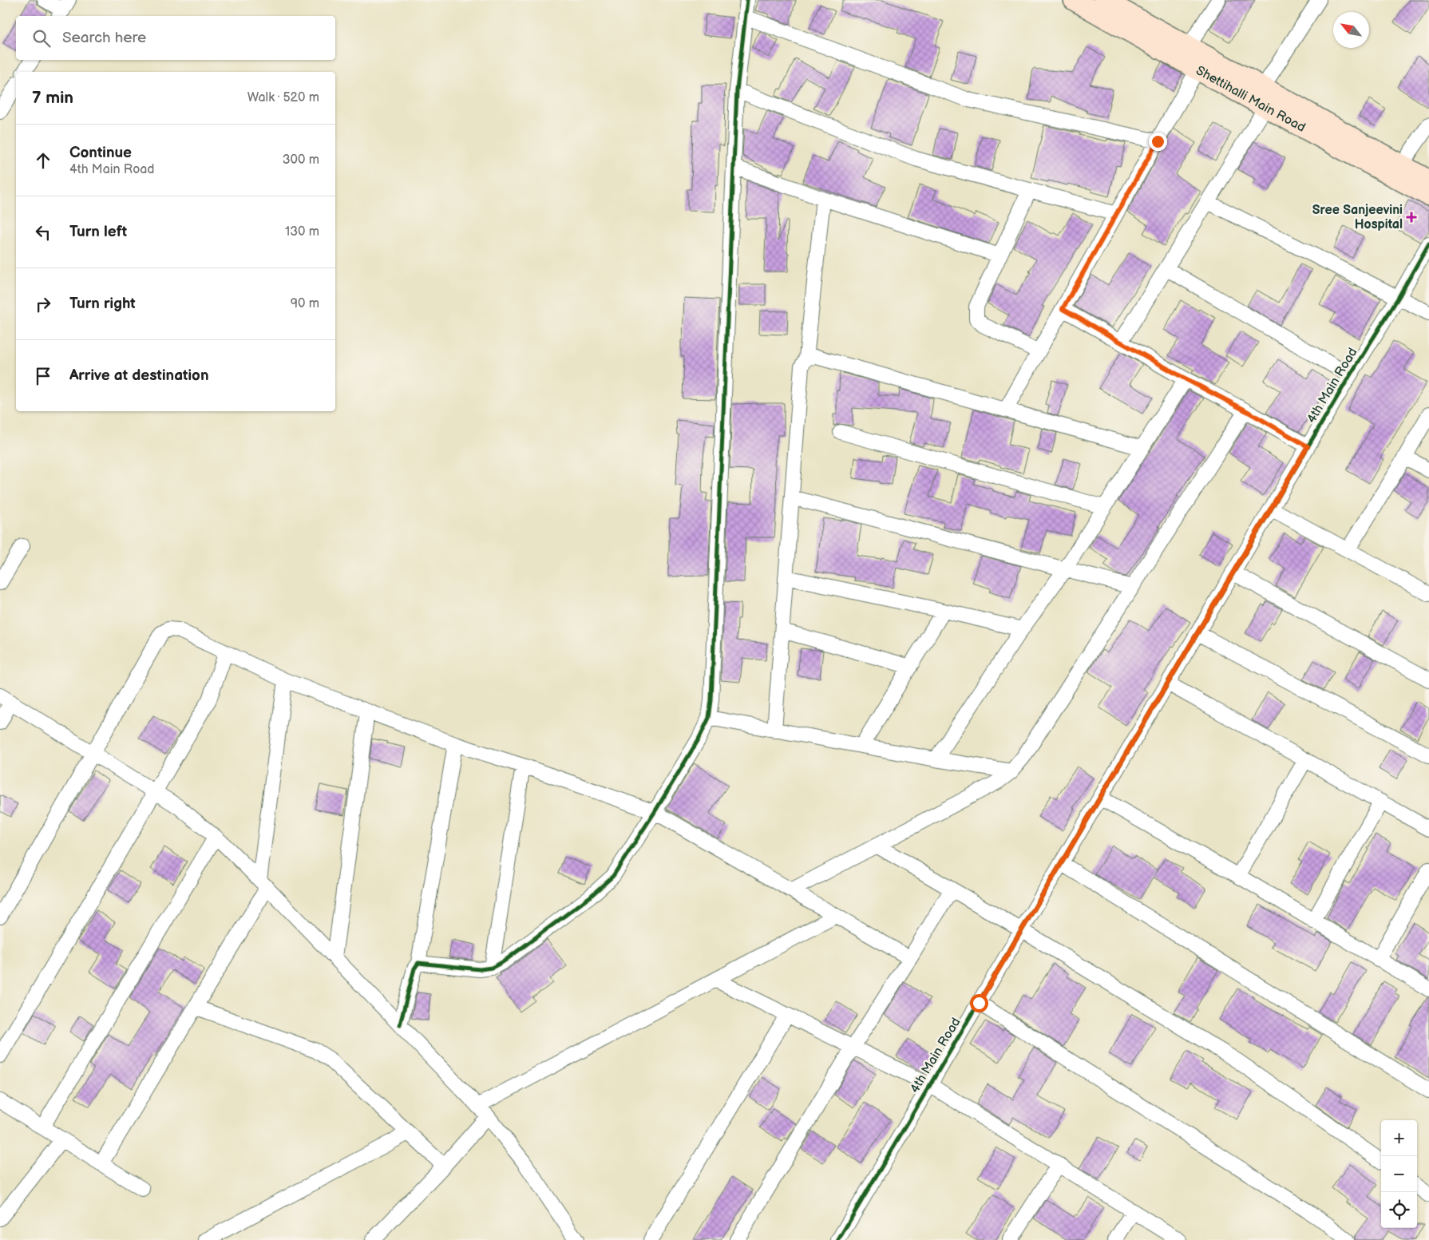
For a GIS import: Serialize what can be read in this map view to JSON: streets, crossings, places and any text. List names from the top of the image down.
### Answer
{
  "streets": {
    "main road": ["Shettihalli Main Road"],
    "street": ["4th Main Road"]
  },
  "places": {
    "health": ["Sree Sanjeevini Hospital"]
  },
  "north": "top left",
  "page": {
    "search": "Search here",
    "heading": ["7 min", "Walk · 520 m"],
    "list": [
      ["Continue", "4th Main Road", "300 m"],
      ["Turn left", "130 m"],
      ["Turn right", "90 m"],
      "Arrive at destination"
    ],
    "map_buttons": ["+", "−"]
  }
}
